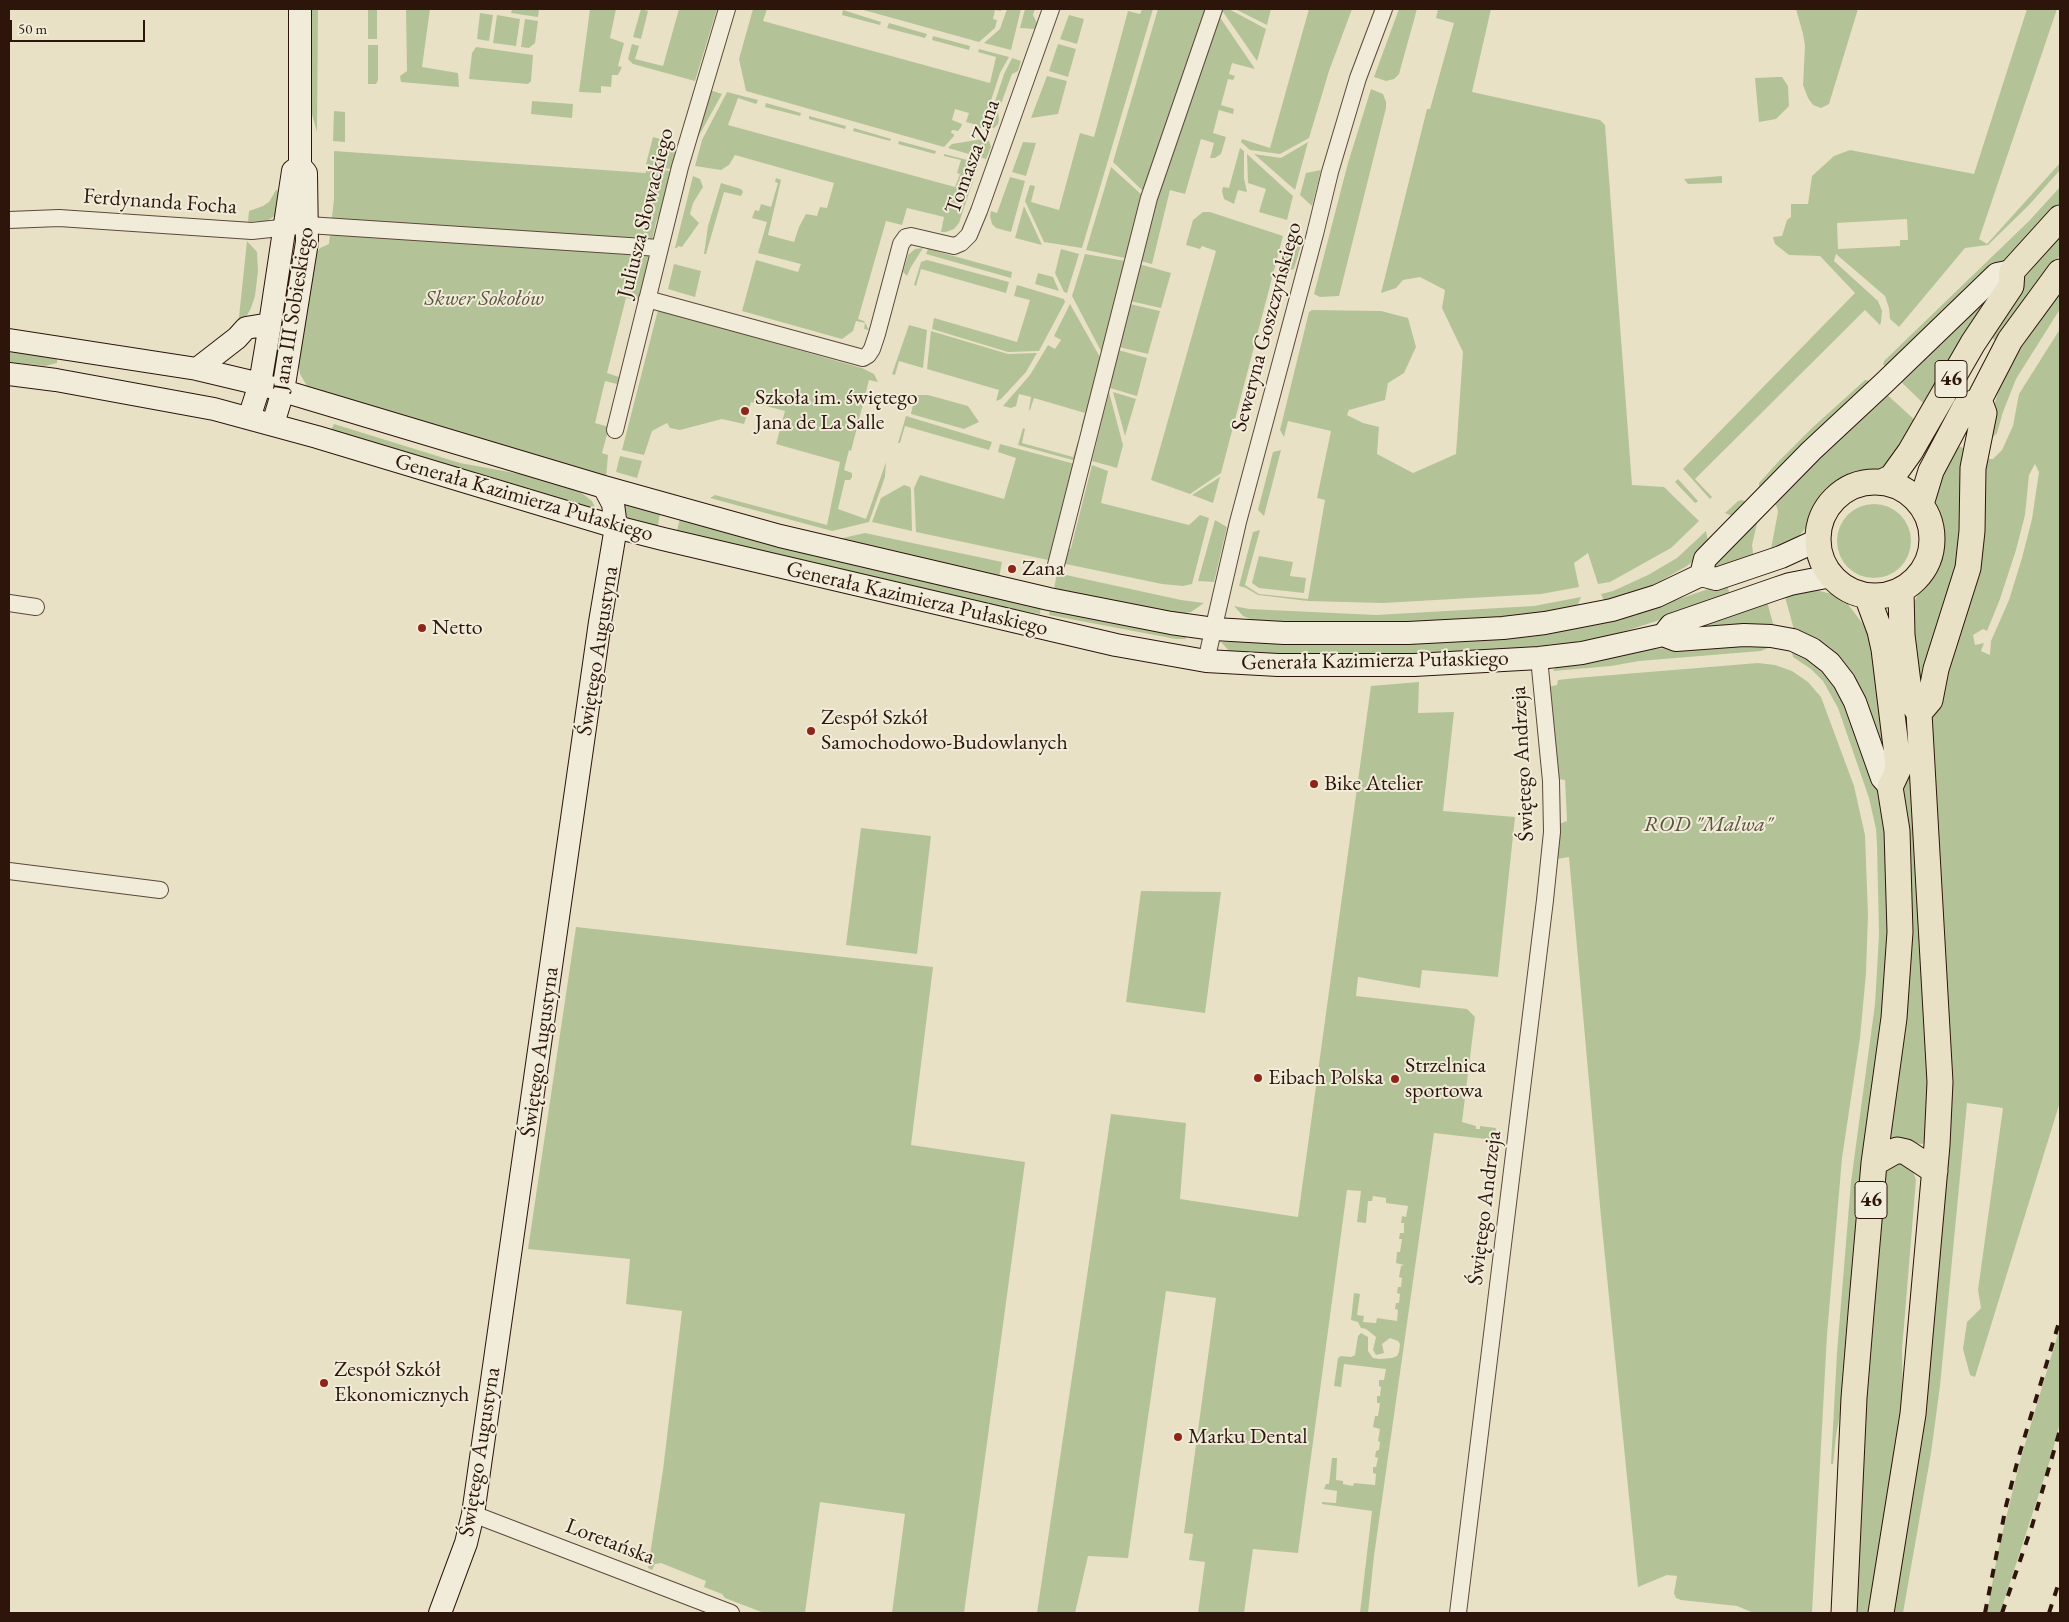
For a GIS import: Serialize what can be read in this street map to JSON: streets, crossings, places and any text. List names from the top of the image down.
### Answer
{
  "streets": {
    "main road": [
      "Jana III Sobieskiego",
      "46",
      "Generała Kazimierza Pułaskiego",
      "Świętego Augustyna"
    ],
    "street": [
      "Tomasza Zana",
      "Ferdynanda Focha",
      "Juliusza Słowackiego",
      "Seweryna Goszczyńskiego",
      "Świętego Andrzeja",
      "Loretańska"
    ]
  },
  "crossings": [
    ["Tomasza Zana", "Juliusza Słowackiego"],
    ["Ferdynanda Focha", "Juliusza Słowackiego"],
    ["Ferdynanda Focha", "Jana III Sobieskiego"],
    ["Jana III Sobieskiego", "Generała Kazimierza Pułaskiego"],
    ["Seweryna Goszczyńskiego", "Generała Kazimierza Pułaskiego"],
    ["46", "Generała Kazimierza Pułaskiego"],
    ["Generała Kazimierza Pułaskiego", "Świętego Augustyna"],
    ["Generała Kazimierza Pułaskiego", "Świętego Andrzeja"],
    ["Świętego Augustyna", "Loretańska"]
  ],
  "parks": ["Skwer Sokołów", "ROD \"Malwa\""],
  "places": [
    "Szkoła im. świętego Jana de La Salle",
    "Zana",
    "Netto",
    "Zespół Szkół Samochodowo-Budowlanych",
    "Bike Atelier",
    "Eibach Polska",
    "Strzelnica sportowa",
    "Zespół Szkół Ekonomicznych",
    "Marku Dental"
  ],
  "scale_bar": "50 m"
}
